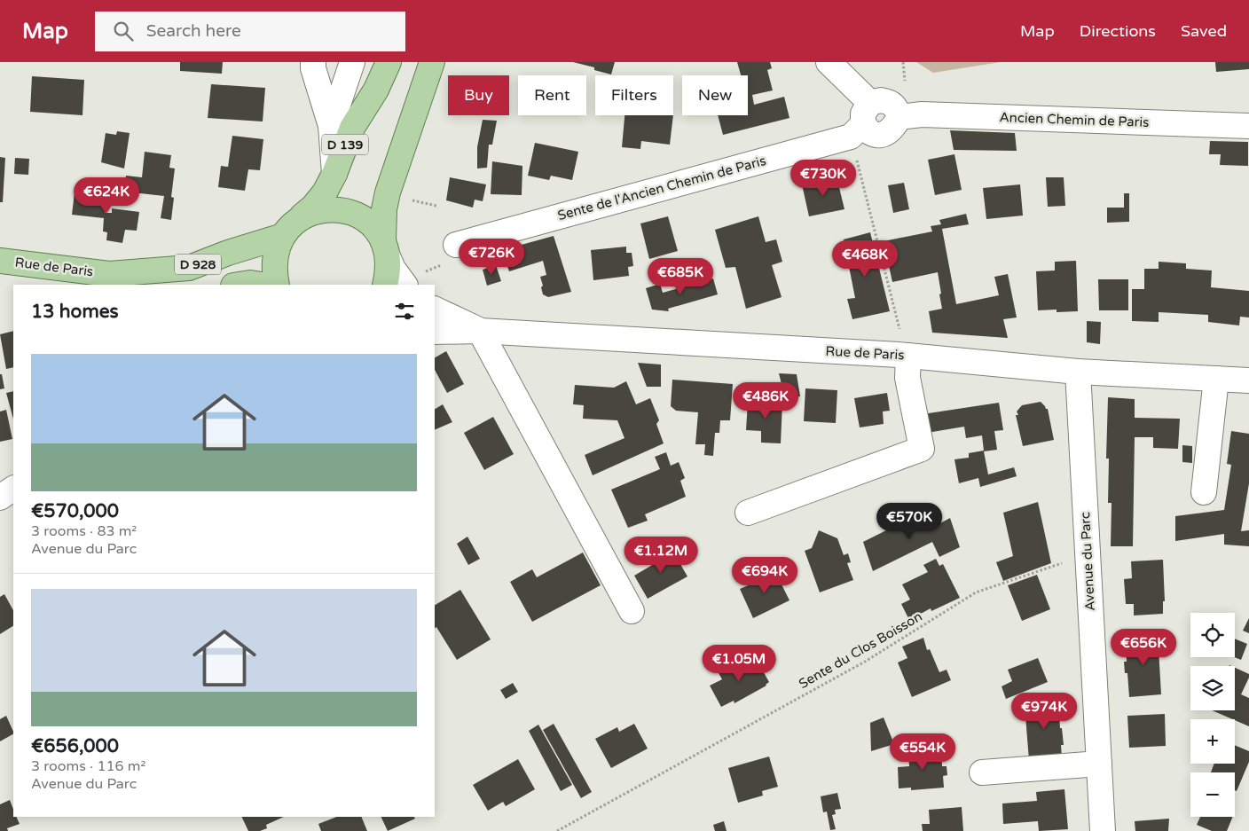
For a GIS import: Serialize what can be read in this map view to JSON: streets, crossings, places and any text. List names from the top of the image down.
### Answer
{
  "streets": {
    "main road": ["D 139", "D 928", "Rue de Paris"],
    "street": ["Ancien Chemin de Paris", "Sente de l'Ancien Chemin de Paris", "Avenue du Parc"],
    "path": ["Sente du Clos Boisson"]
  },
  "crossings": [
    ["Ancien Chemin de Paris", "Sente de l'Ancien Chemin de Paris"],
    ["D 139", "Rue de Paris"],
    ["Rue de Paris", "Avenue du Parc"],
    ["Avenue du Parc", "Sente du Clos Boisson"]
  ],
  "page": {
    "header": "Map",
    "search": "Search here",
    "nav": ["Map", "Directions", "Saved"],
    "chip": [
      "Buy",
      "Rent",
      "Filters",
      "New"
    ],
    "price": [
      "€730K",
      "€624K",
      "€726K",
      "€468K",
      "€685K",
      "€486K",
      "€570K",
      "€1.12M",
      "€694K",
      "€656K",
      "€1.05M",
      "€974K",
      "€554K"
    ],
    "heading": "13 homes",
    "list": [
      {
        "name": "€570,000",
        "note": "3 rooms · 83 m² · Avenue du Parc"
      },
      {
        "name": "€656,000",
        "note": "3 rooms · 116 m² · Avenue du Parc"
      }
    ],
    "map_buttons": ["+", "−"]
  }
}
